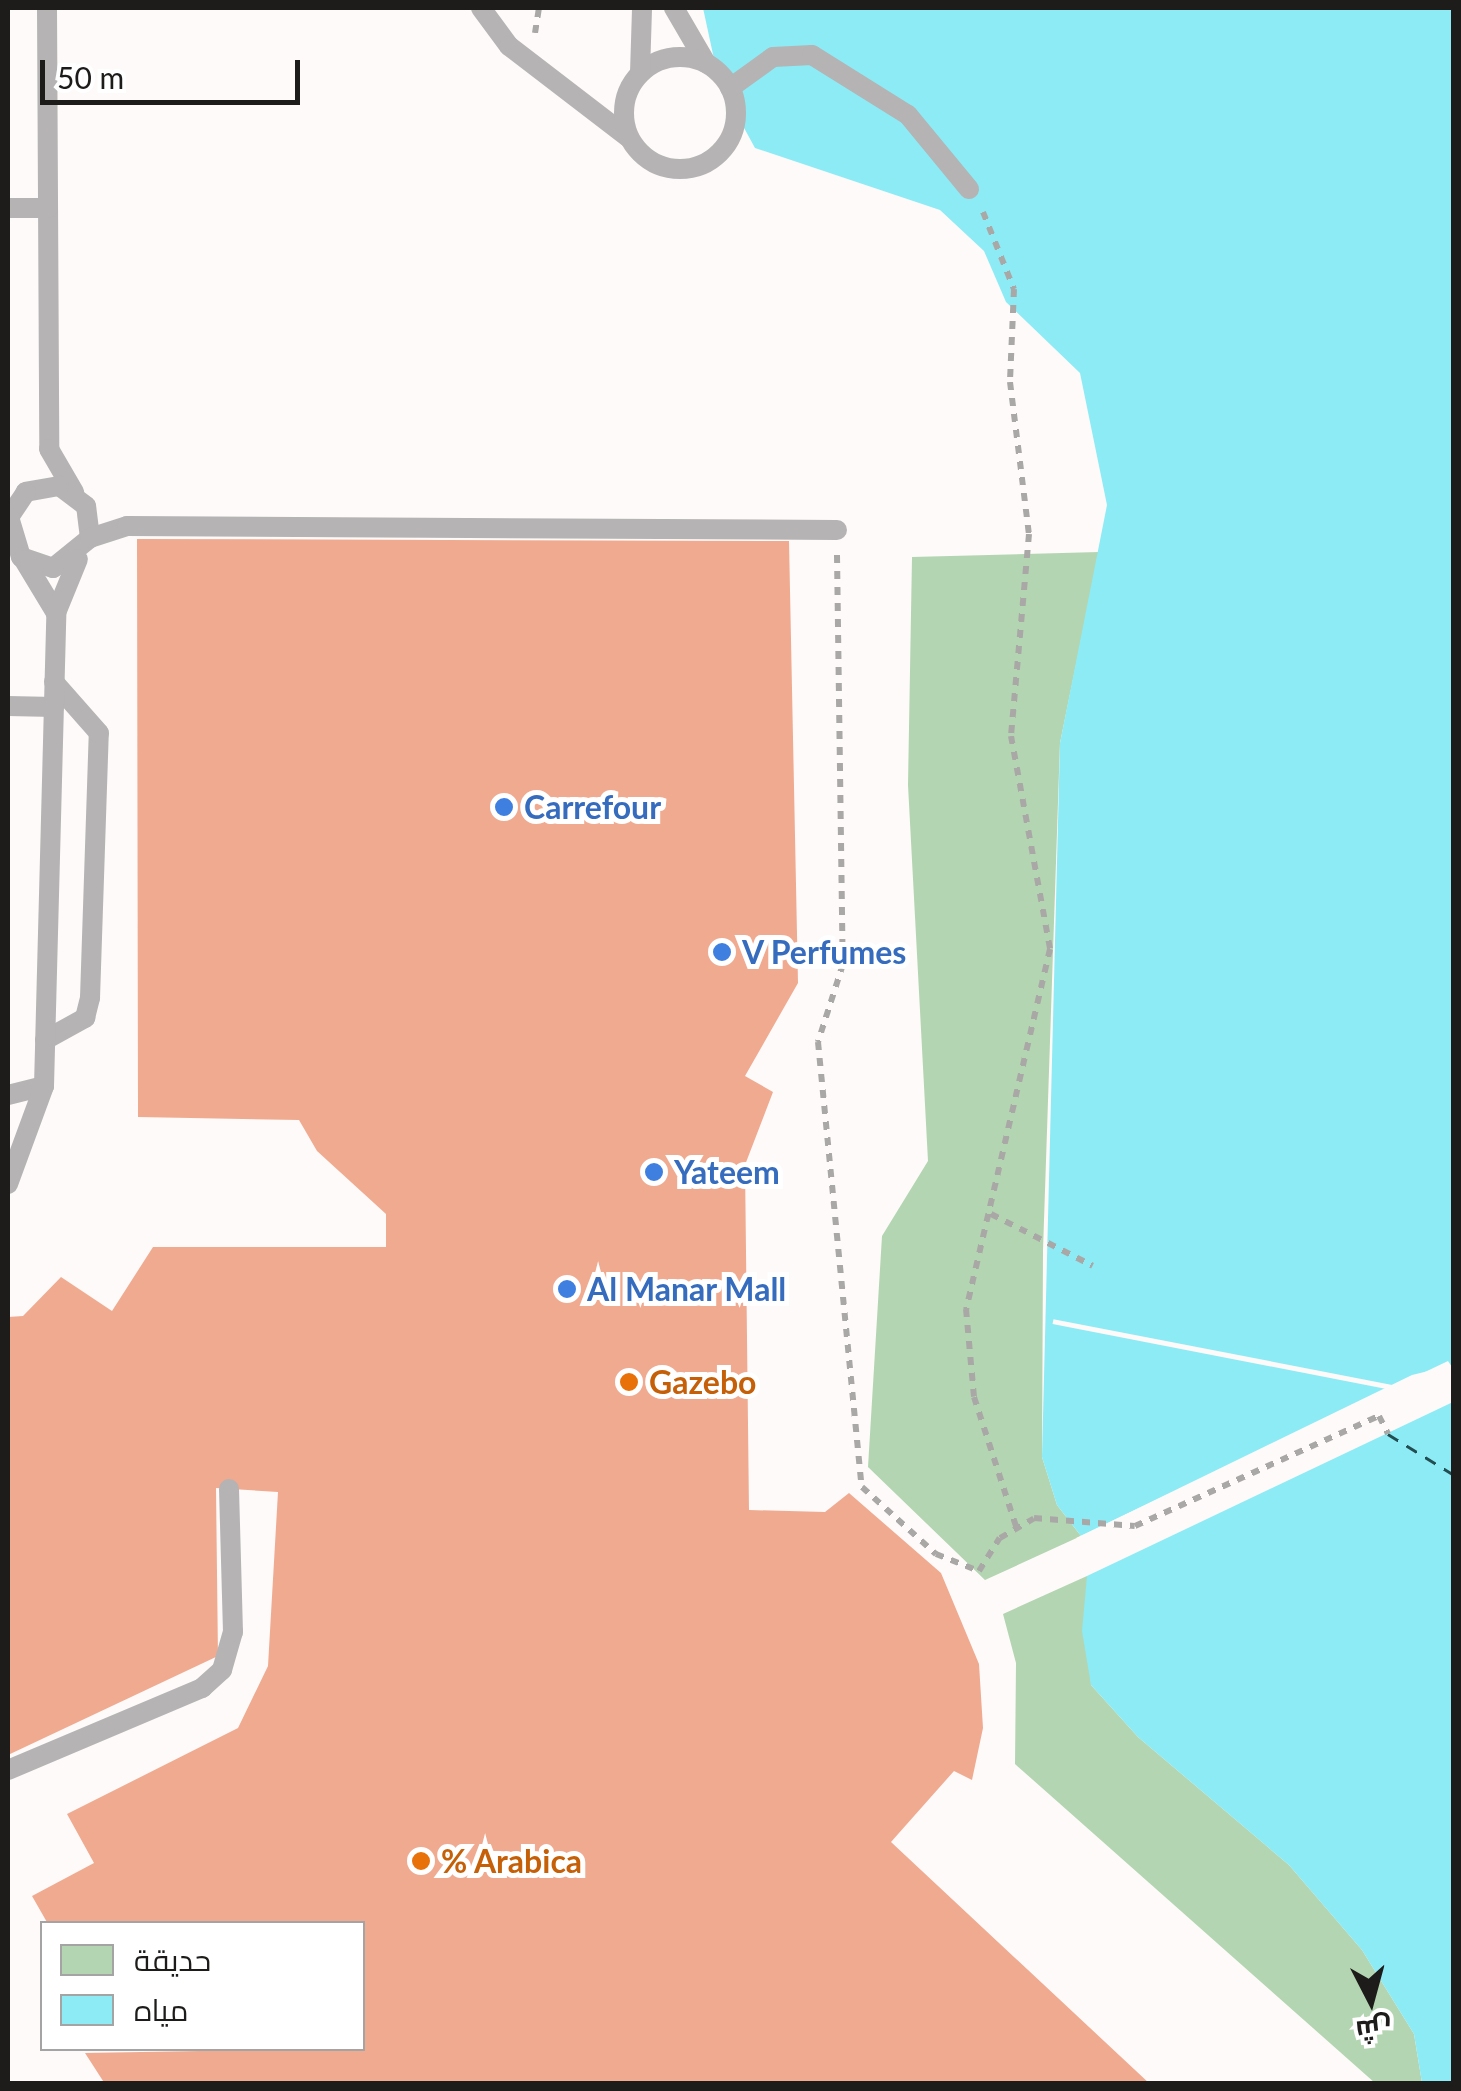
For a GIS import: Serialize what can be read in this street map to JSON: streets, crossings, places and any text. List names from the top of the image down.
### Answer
{
  "places": [
    "Carrefour",
    "V Perfumes",
    "Yateem",
    "Al Manar Mall",
    "Gazebo",
    "% Arabica"
  ],
  "legend": ["حديقة", "مياه"],
  "scale_bar": "50 m",
  "north": "bottom"
}
